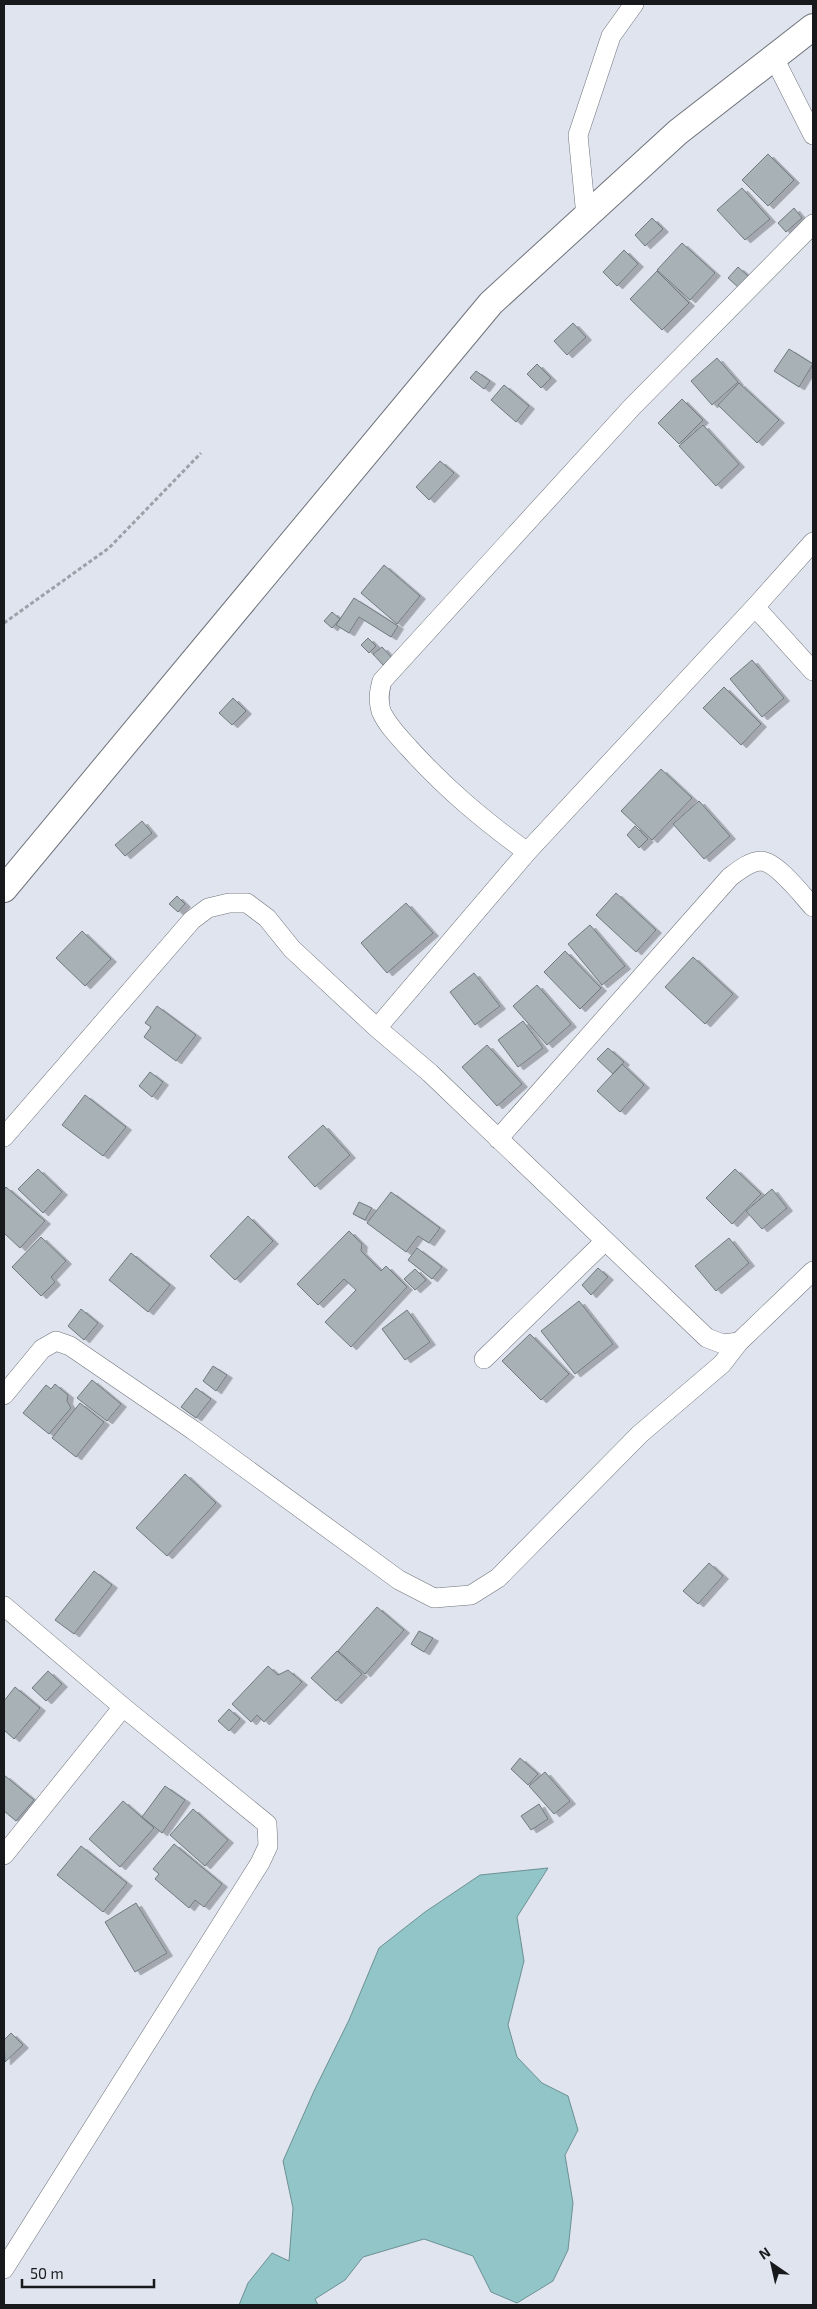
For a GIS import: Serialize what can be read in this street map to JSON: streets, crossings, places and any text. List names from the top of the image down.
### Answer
{
  "scale_bar": "50 m",
  "north": "top left"
}
